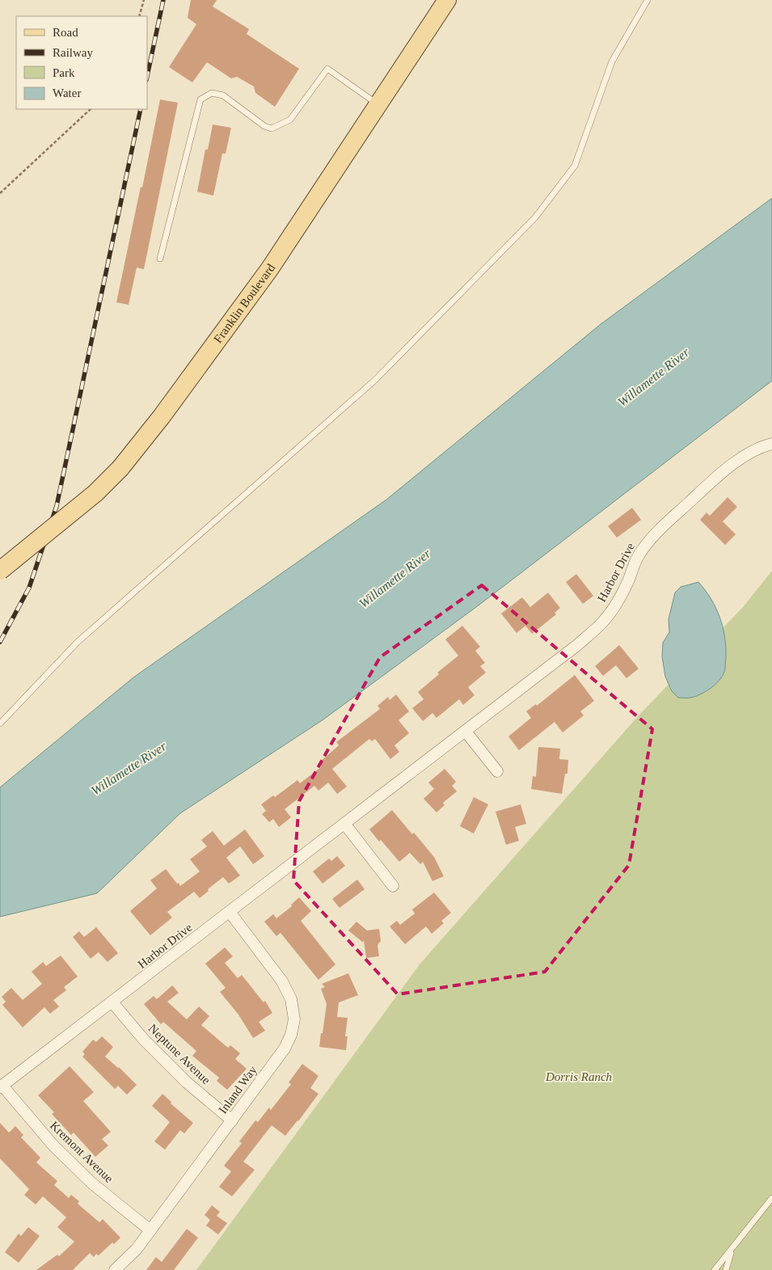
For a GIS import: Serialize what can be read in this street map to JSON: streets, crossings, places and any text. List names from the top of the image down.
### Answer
{
  "streets": {
    "main road": ["Franklin Boulevard"],
    "street": [
      "Harbor Drive",
      "Neptune Avenue",
      "Inland Way",
      "Kremont Avenue"
    ]
  },
  "crossings": [
    ["Harbor Drive", "Neptune Avenue"],
    ["Harbor Drive", "Inland Way"],
    ["Harbor Drive", "Kremont Avenue"],
    ["Neptune Avenue", "Inland Way"],
    ["Inland Way", "Kremont Avenue"]
  ],
  "water": ["Willamette River"],
  "parks": ["Dorris Ranch"],
  "legend": [
    "Road",
    "Railway",
    "Park",
    "Water"
  ]
}
